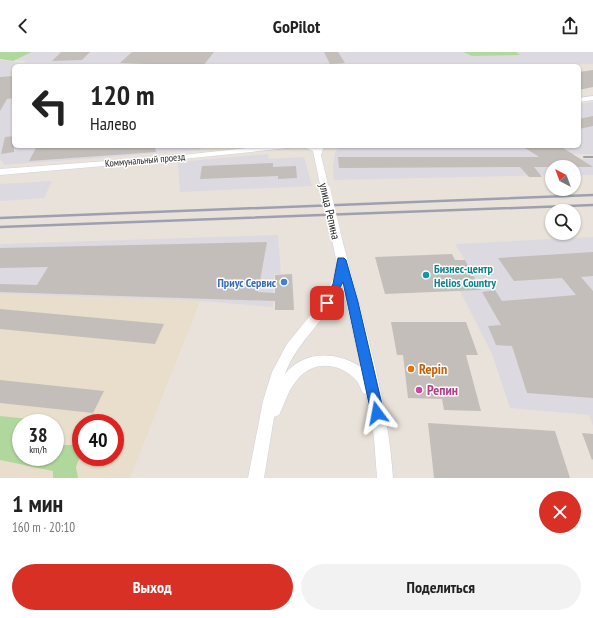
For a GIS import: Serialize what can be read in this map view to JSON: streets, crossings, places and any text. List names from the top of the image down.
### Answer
{
  "streets": {
    "street": ["Коммунальный проезд", "улица Репина"]
  },
  "places": [
    "Бизнес-центр Helios Country",
    "Приус Сервис",
    "Repin",
    "Репин"
  ],
  "north": "top left",
  "page": {
    "header": "GoPilot",
    "turn": ["120 m", "Налево"],
    "speed": "38 km/h",
    "limit": "40",
    "heading": ["1 мин", "160 m · 20:10"],
    "buttons": ["Выход", "Поделиться"]
  }
}
